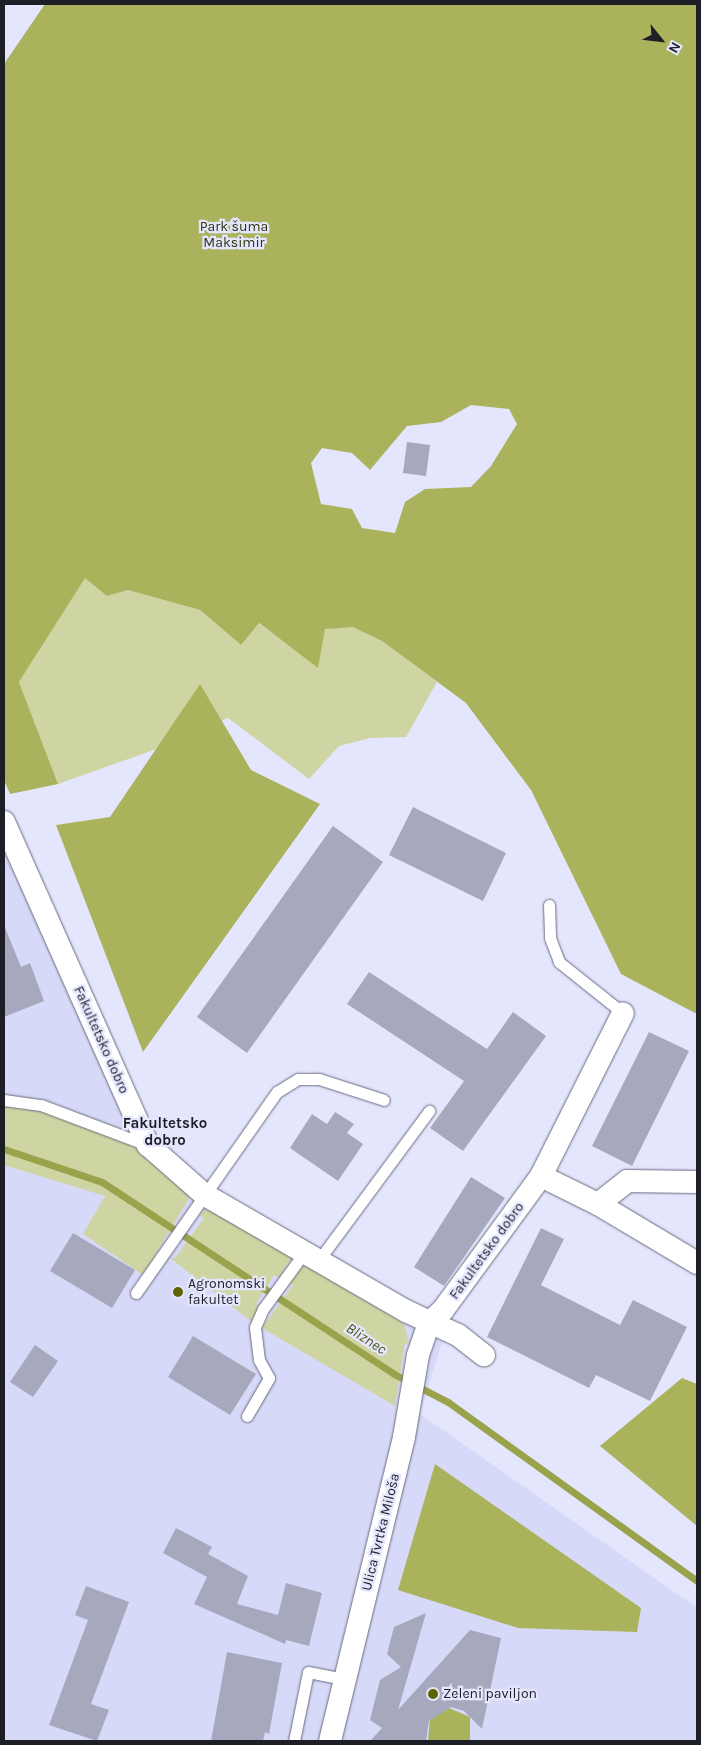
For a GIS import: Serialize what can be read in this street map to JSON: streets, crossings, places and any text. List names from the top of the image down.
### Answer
{
  "streets": {
    "street": ["Fakultetsko dobro", "Ulica Tvrtka Miloša"]
  },
  "crossings": [
    ["Fakultetsko dobro", "Ulica Tvrtka Miloša"]
  ],
  "districts": ["Fakultetsko dobro"],
  "water": ["Bliznec"],
  "parks": ["Park šuma Maksimir"],
  "places": ["Agronomski fakultet", "Zeleni paviljon"],
  "north": "bottom right"
}
